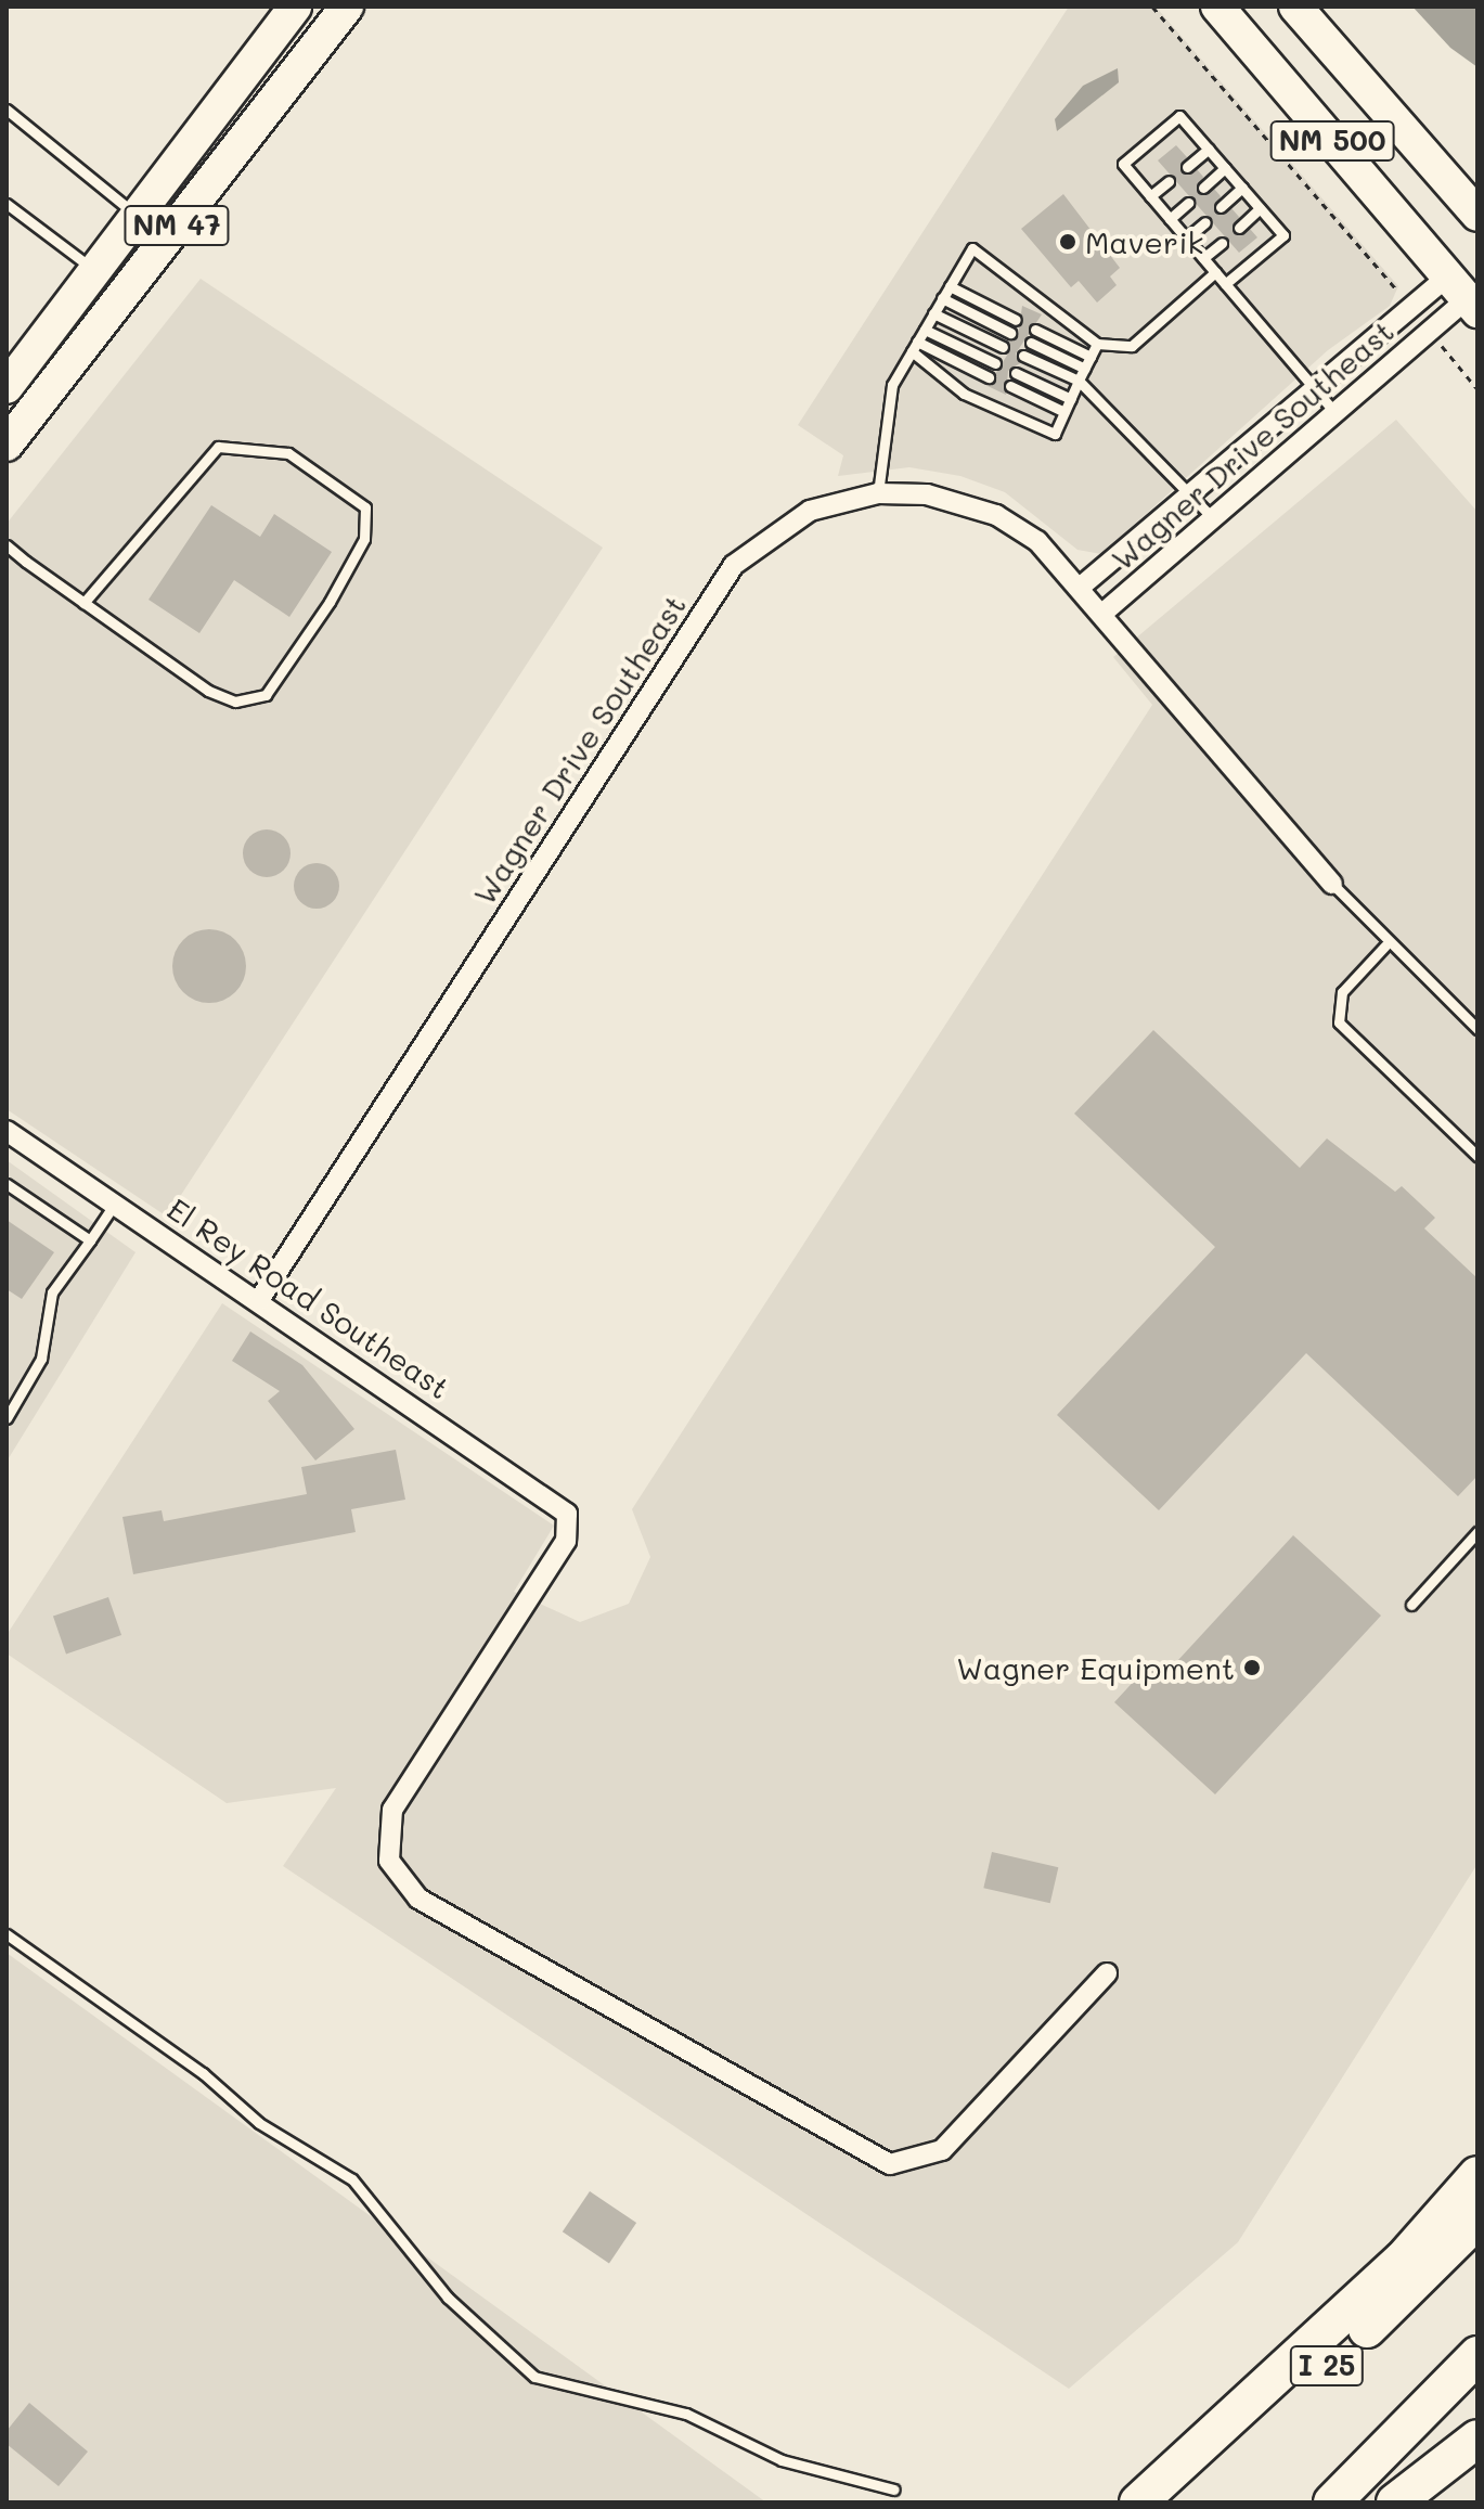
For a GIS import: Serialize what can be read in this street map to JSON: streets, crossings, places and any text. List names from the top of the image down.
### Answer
{
  "streets": {
    "highway": ["I 25"],
    "main road": ["NM 500", "NM 47"],
    "street": ["Wagner Drive Southeast", "El Rey Road Southeast"]
  },
  "crossings": [
    ["NM 500", "Wagner Drive Southeast"],
    ["Wagner Drive Southeast", "El Rey Road Southeast"]
  ],
  "places": ["Maverik", "Wagner Equipment"]
}
